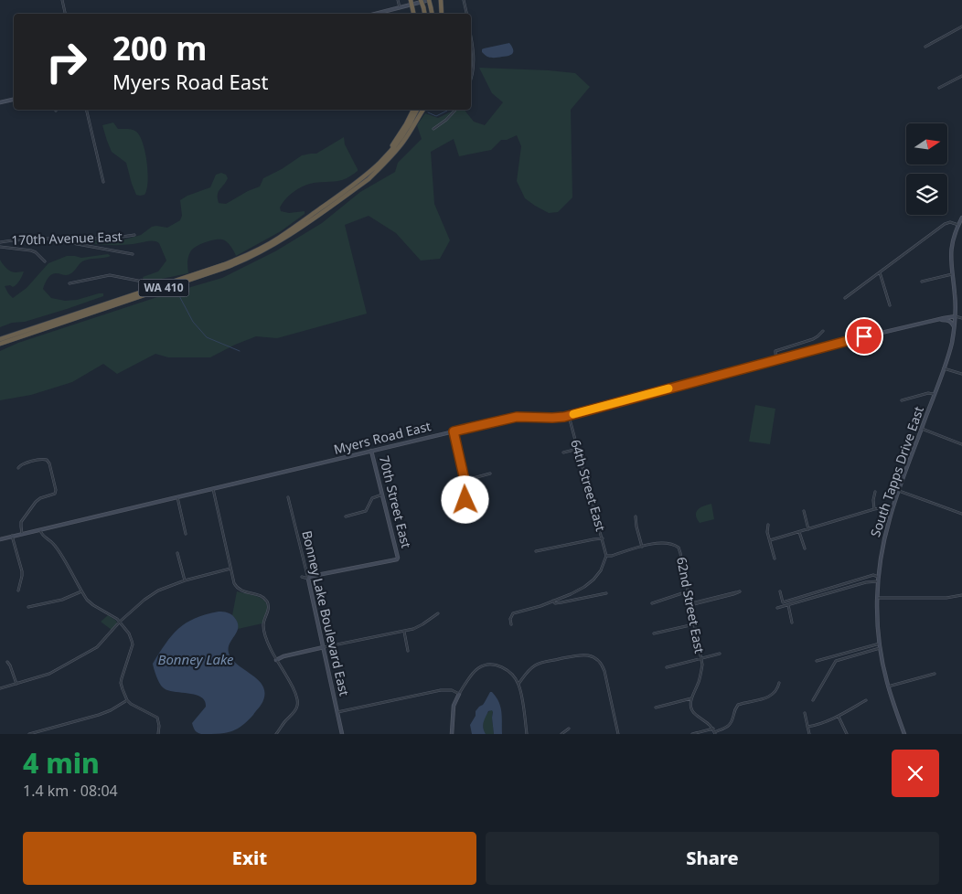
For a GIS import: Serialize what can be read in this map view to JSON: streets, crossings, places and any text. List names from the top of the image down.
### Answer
{
  "streets": {
    "highway": ["WA 410"],
    "street": [
      "170th Avenue East",
      "Myers Road East",
      "South Tapps Drive East",
      "64th Street East",
      "70th Street East",
      "62nd Street East",
      "Bonney Lake Boulevard East"
    ]
  },
  "crossings": [
    ["Myers Road East", "South Tapps Drive East"],
    ["Myers Road East", "64th Street East"],
    ["Myers Road East", "70th Street East"],
    ["70th Street East", "Bonney Lake Boulevard East"]
  ],
  "water": ["Bonney Lake"],
  "north": "right",
  "page": {
    "turn": ["200 m", "Myers Road East"],
    "heading": ["4 min", "1.4 km · 08:04"],
    "buttons": ["Exit", "Share"]
  }
}
